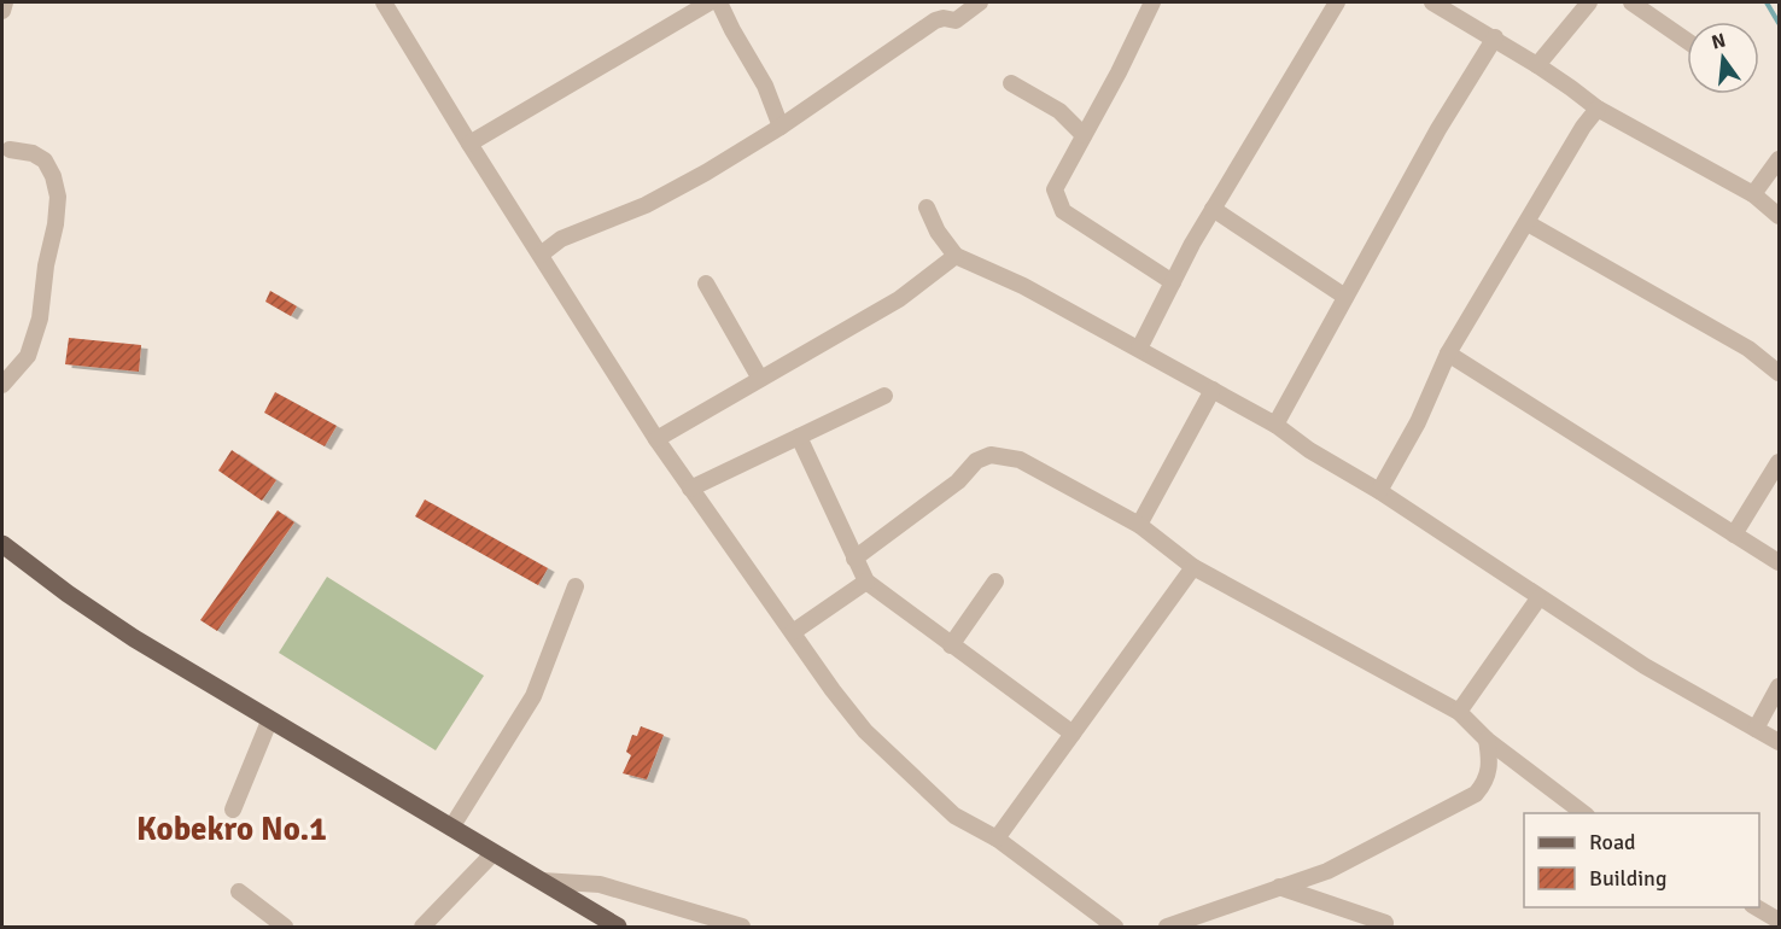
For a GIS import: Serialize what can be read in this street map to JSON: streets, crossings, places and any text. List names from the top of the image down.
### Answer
{
  "districts": ["Kobekro No.1"],
  "legend": ["Road", "Building"],
  "north": "top"
}
